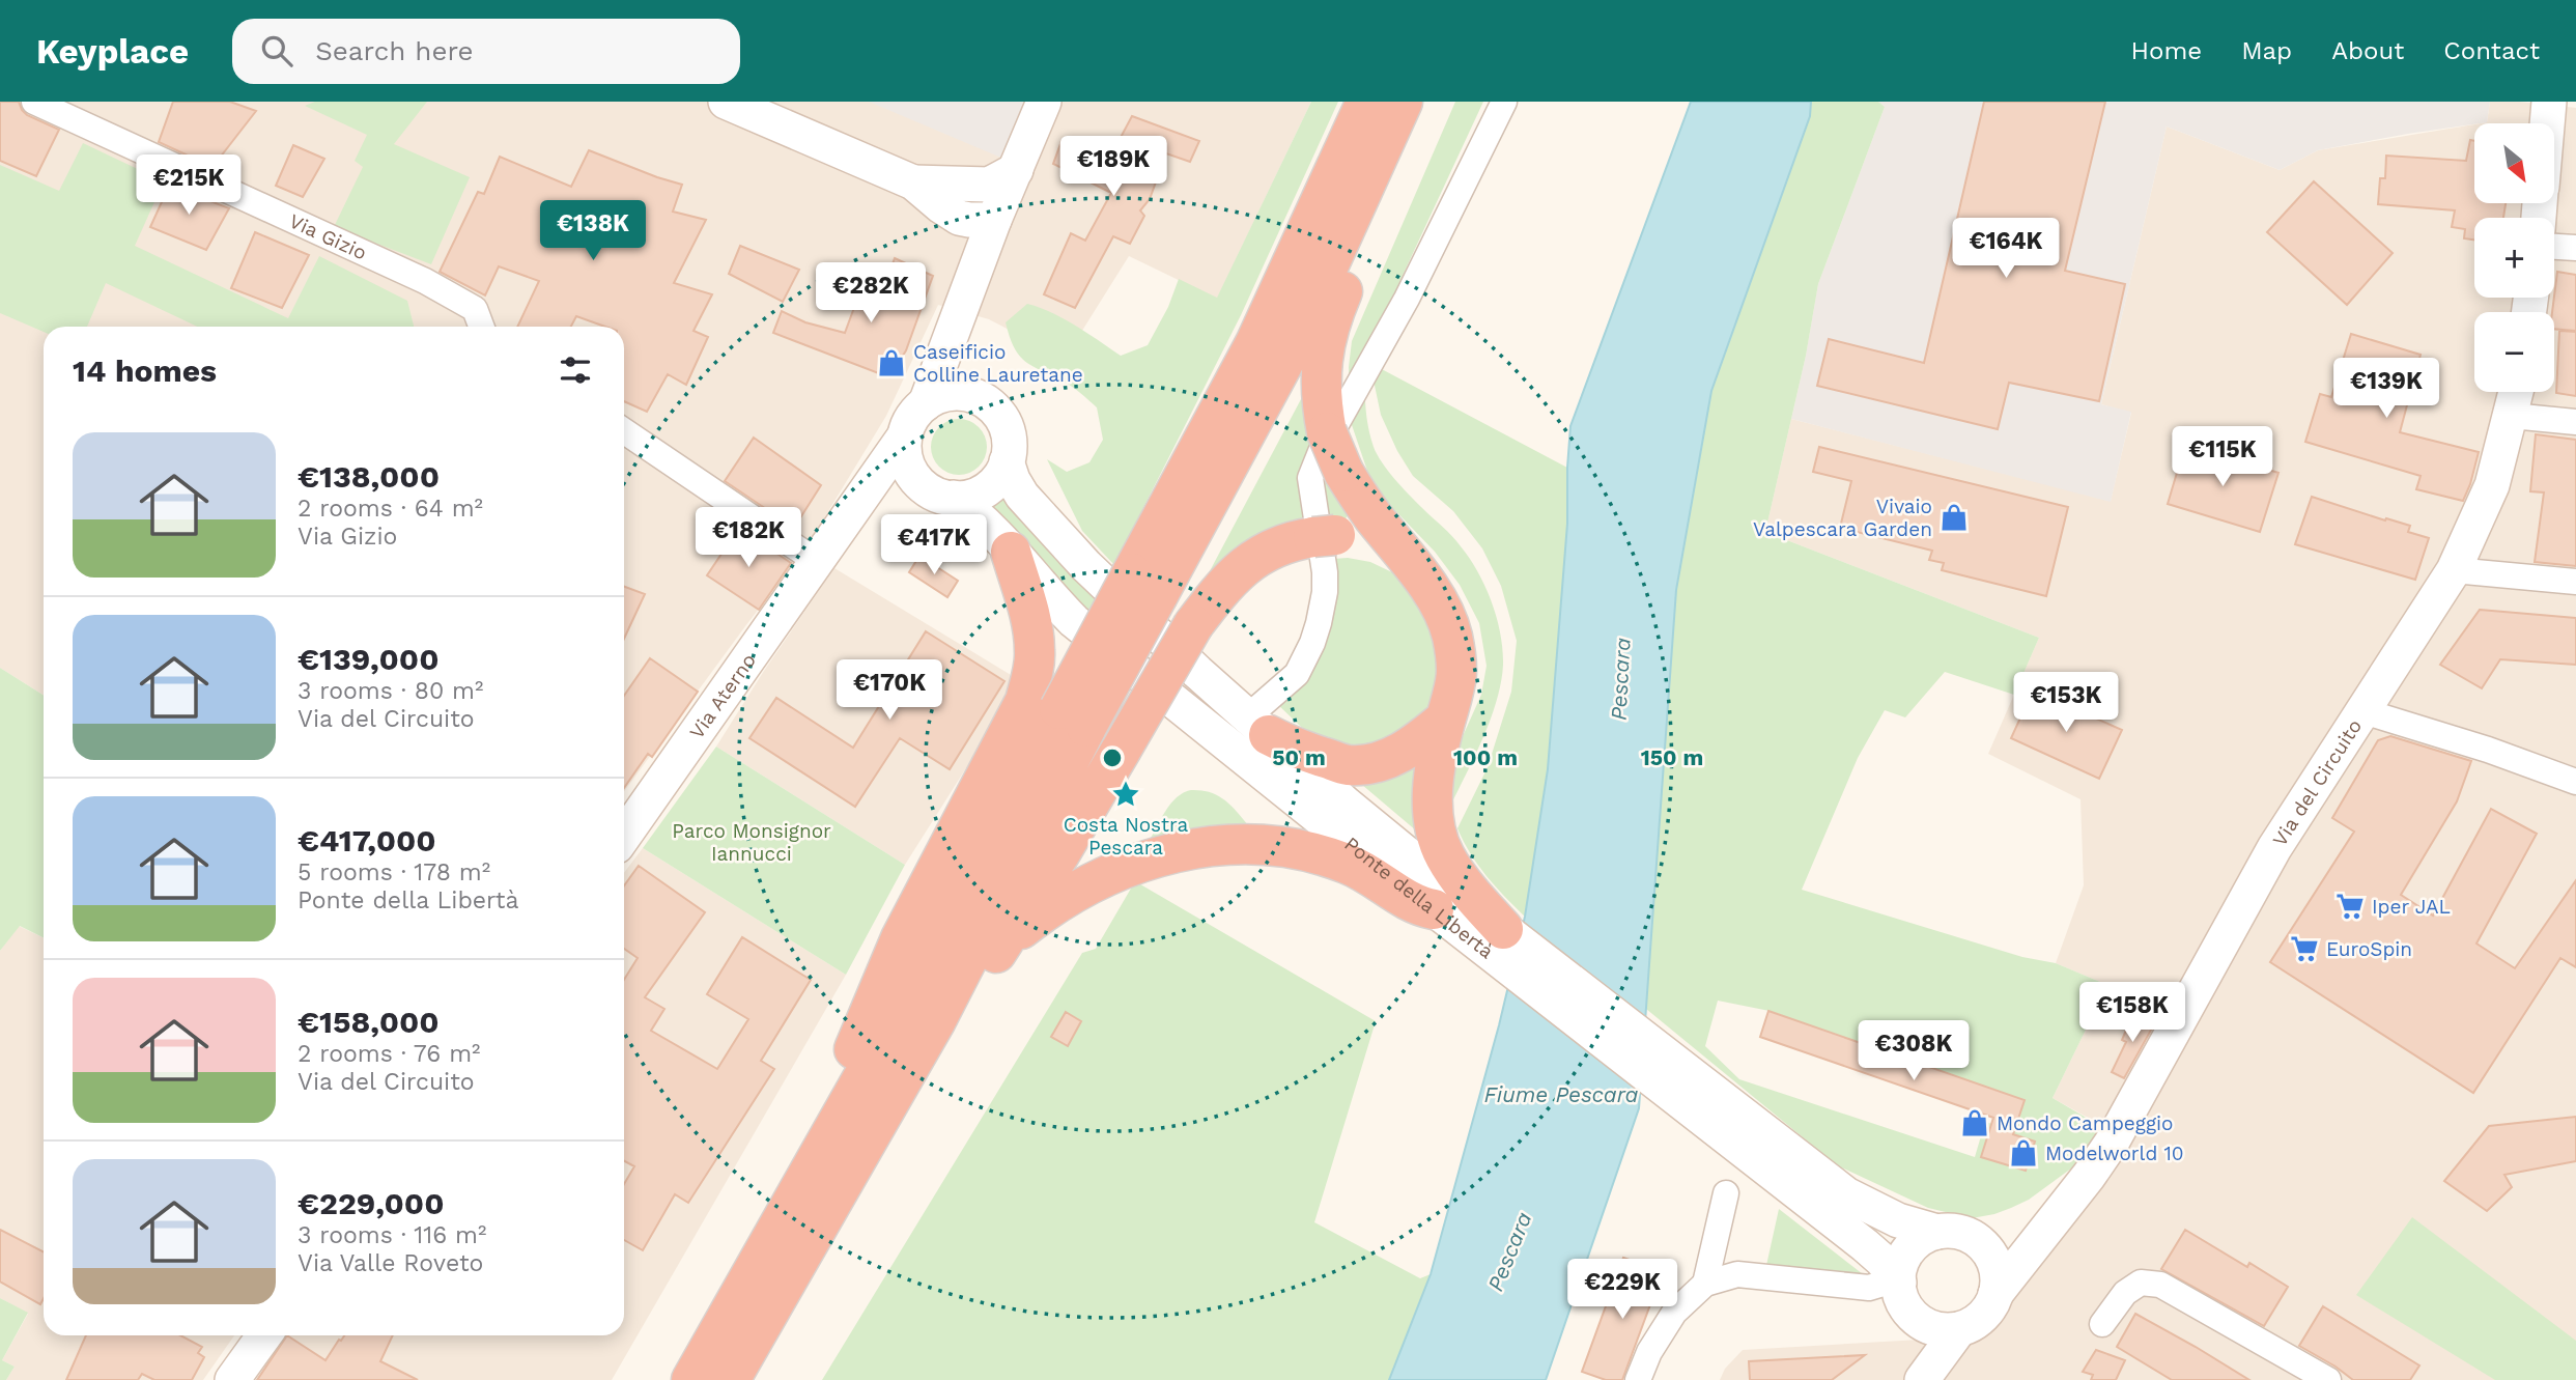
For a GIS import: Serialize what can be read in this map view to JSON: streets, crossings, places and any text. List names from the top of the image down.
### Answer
{
  "streets": {
    "main road": ["Via Aterno", "Via del Circuito", "Ponte della Libertà"],
    "street": ["Via Gizio"]
  },
  "crossings": [
    ["Via Aterno", "Ponte della Libertà"],
    ["Via del Circuito", "Ponte della Libertà"]
  ],
  "water": ["Pescara", "Fiume Pescara"],
  "parks": ["Parco Monsignor Iannucci"],
  "places": {
    "shop": [
      "Caseificio Colline Lauretane",
      "Vivaio Valpescara Garden",
      "Mondo Campeggio",
      "Modelworld 10"
    ],
    "place": ["Costa Nostra Pescara"],
    "supermarket": ["Iper JAL", "EuroSpin"]
  },
  "north": "bottom right",
  "page": {
    "header": "Keyplace",
    "search": "Search here",
    "nav": [
      "Home",
      "Map",
      "About",
      "Contact"
    ],
    "map_buttons": ["+", "−"],
    "price": [
      "€189K",
      "€215K",
      "€138K",
      "€164K",
      "€282K",
      "€139K",
      "€115K",
      "€182K",
      "€417K",
      "€170K",
      "€153K",
      "€158K",
      "€308K",
      "€229K"
    ],
    "heading": "14 homes",
    "list": [
      {
        "name": "€138,000",
        "note": "2 rooms · 64 m² · Via Gizio"
      },
      {
        "name": "€139,000",
        "note": "3 rooms · 80 m² · Via del Circuito"
      },
      {
        "name": "€417,000",
        "note": "5 rooms · 178 m² · Ponte della Libertà"
      },
      {
        "name": "€158,000",
        "note": "2 rooms · 76 m² · Via del Circuito"
      },
      {
        "name": "€229,000",
        "note": "3 rooms · 116 m² · Via Valle Roveto"
      }
    ]
  },
  "rings": ["50 m", "100 m", "150 m"]
}
